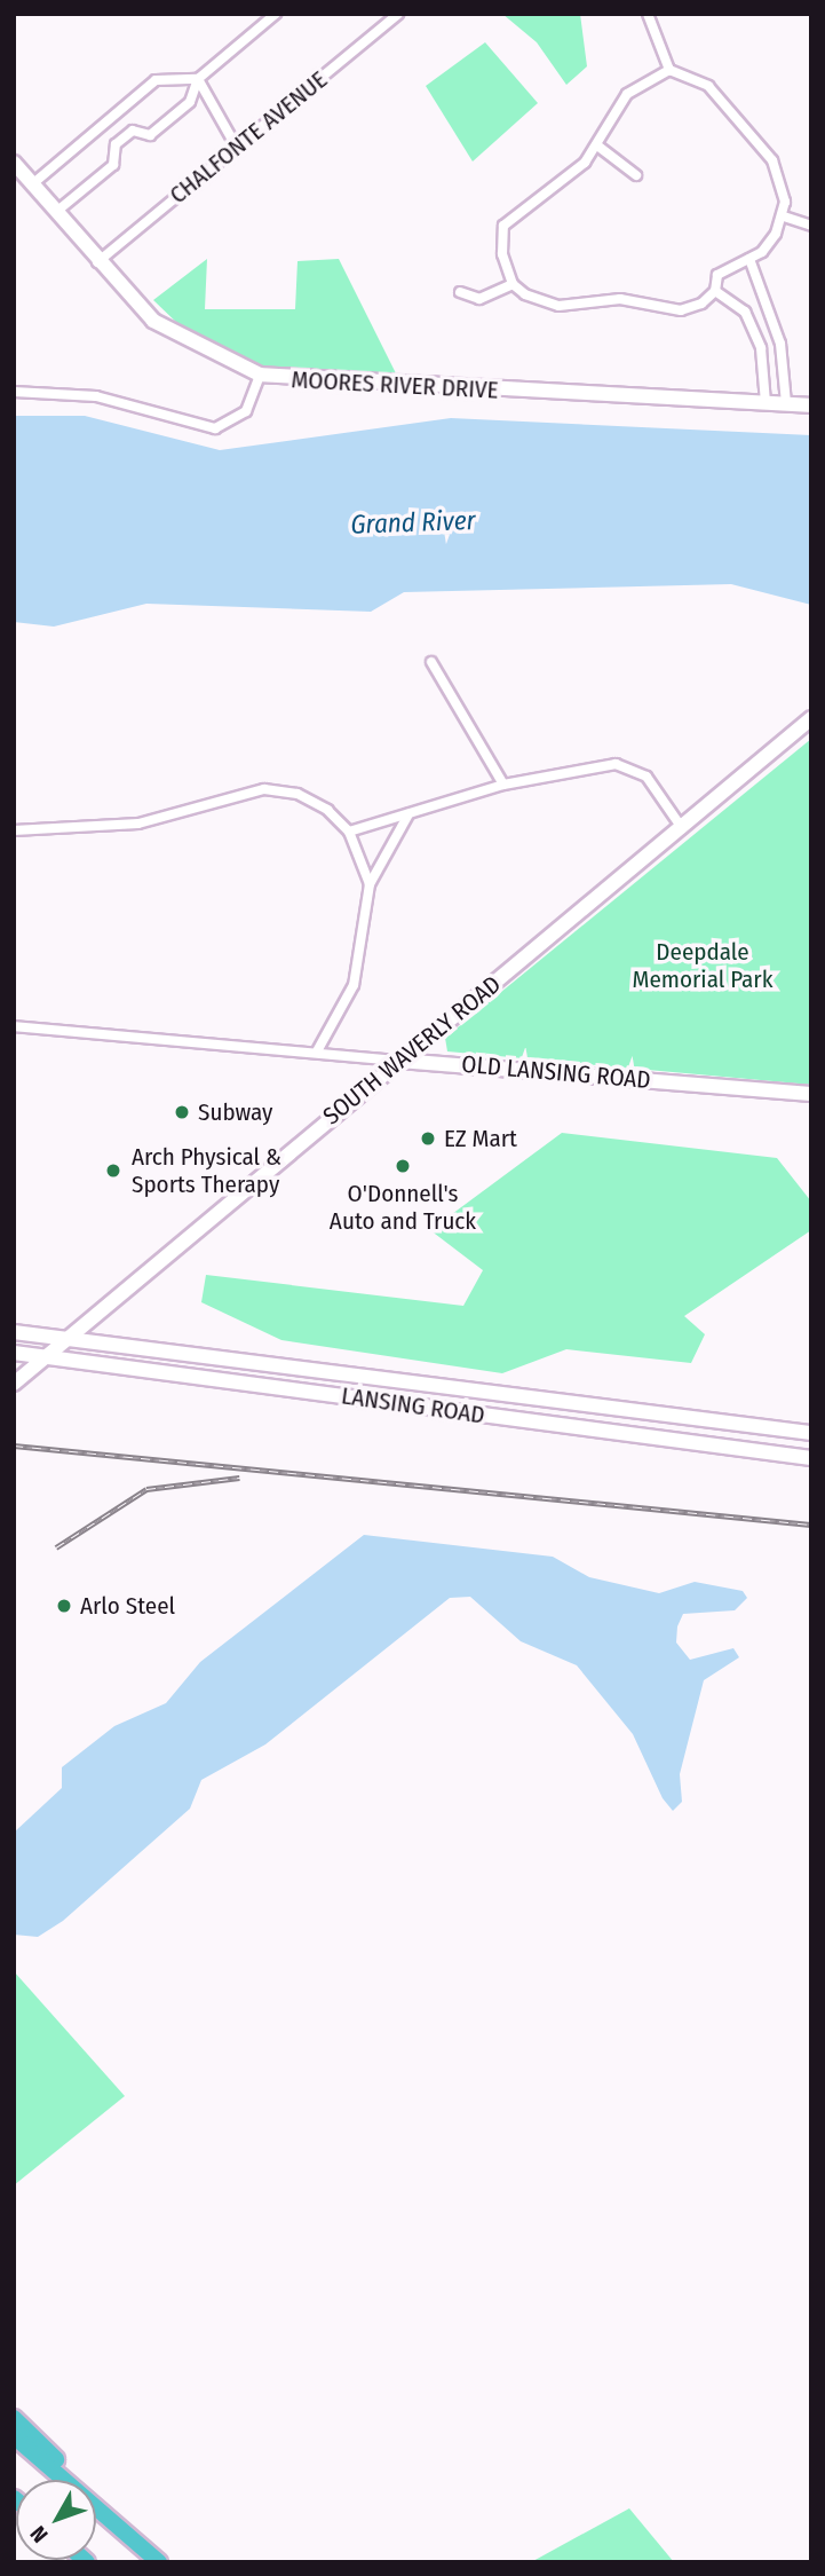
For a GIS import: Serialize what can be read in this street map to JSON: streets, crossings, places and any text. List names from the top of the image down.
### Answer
{
  "streets": {
    "main road": [
      "MOORES RIVER DRIVE",
      "SOUTH WAVERLY ROAD",
      "OLD LANSING ROAD",
      "LANSING ROAD"
    ],
    "street": ["CHALFONTE AVENUE"]
  },
  "crossings": [
    ["SOUTH WAVERLY ROAD", "OLD LANSING ROAD"],
    ["SOUTH WAVERLY ROAD", "LANSING ROAD"]
  ],
  "water": ["Grand River"],
  "parks": ["Deepdale Memorial Park"],
  "places": [
    "Subway",
    "EZ Mart",
    "O'Donnell's Auto and Truck",
    "Arch Physical & Sports Therapy",
    "Arlo Steel"
  ],
  "north": "bottom left"
}
